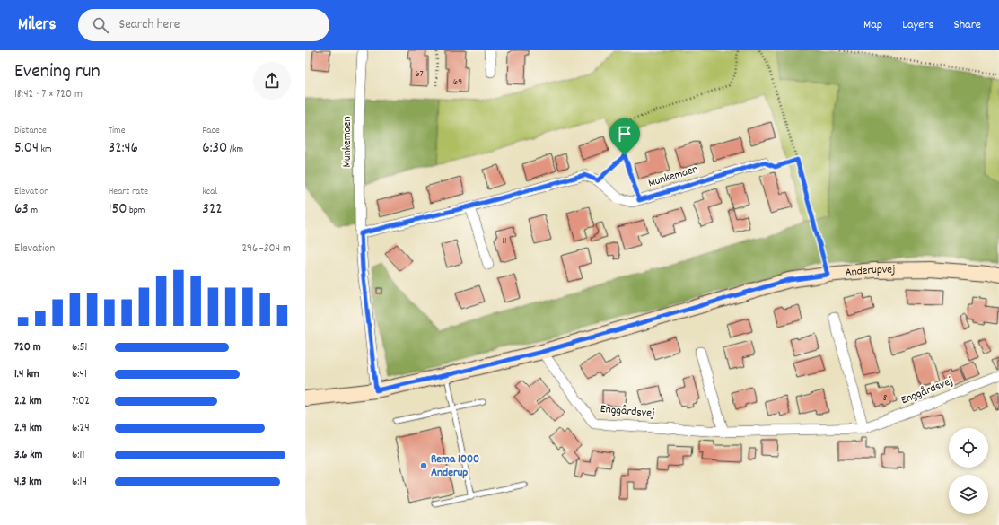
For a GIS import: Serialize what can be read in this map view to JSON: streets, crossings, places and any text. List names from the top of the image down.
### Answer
{
  "streets": {
    "street": ["Munkemaen", "Anderupvej", "Enggårdsvej"]
  },
  "crossings": [
    ["Munkemaen", "Anderupvej"],
    ["Anderupvej", "Enggårdsvej"]
  ],
  "places": ["Rema 1000 Anderup"],
  "house_numbers": [
    "67",
    "69",
    "11",
    "8"
  ],
  "page": {
    "header": "Milers",
    "search": "Search here",
    "nav": ["Map", "Layers", "Share"],
    "heading": ["Evening run", "18:42 · 7 × 720 m"],
    "stats": [
      ["Distance", "5.04 km"],
      ["Time", "32:46"],
      ["Pace", "6:30 /km"],
      ["Elevation", "63 m"],
      ["Heart rate", "150 bpm"],
      ["kcal", "322"]
    ],
    "chart": ["Elevation", "296–304 m"],
    "list": [
      {
        "name": "720 m",
        "note": "6:51"
      },
      {
        "name": "1.4 km",
        "note": "6:41"
      },
      {
        "name": "2.2 km",
        "note": "7:02"
      },
      {
        "name": "2.9 km",
        "note": "6:24"
      },
      {
        "name": "3.6 km",
        "note": "6:11"
      },
      {
        "name": "4.3 km",
        "note": "6:14"
      }
    ]
  }
}
